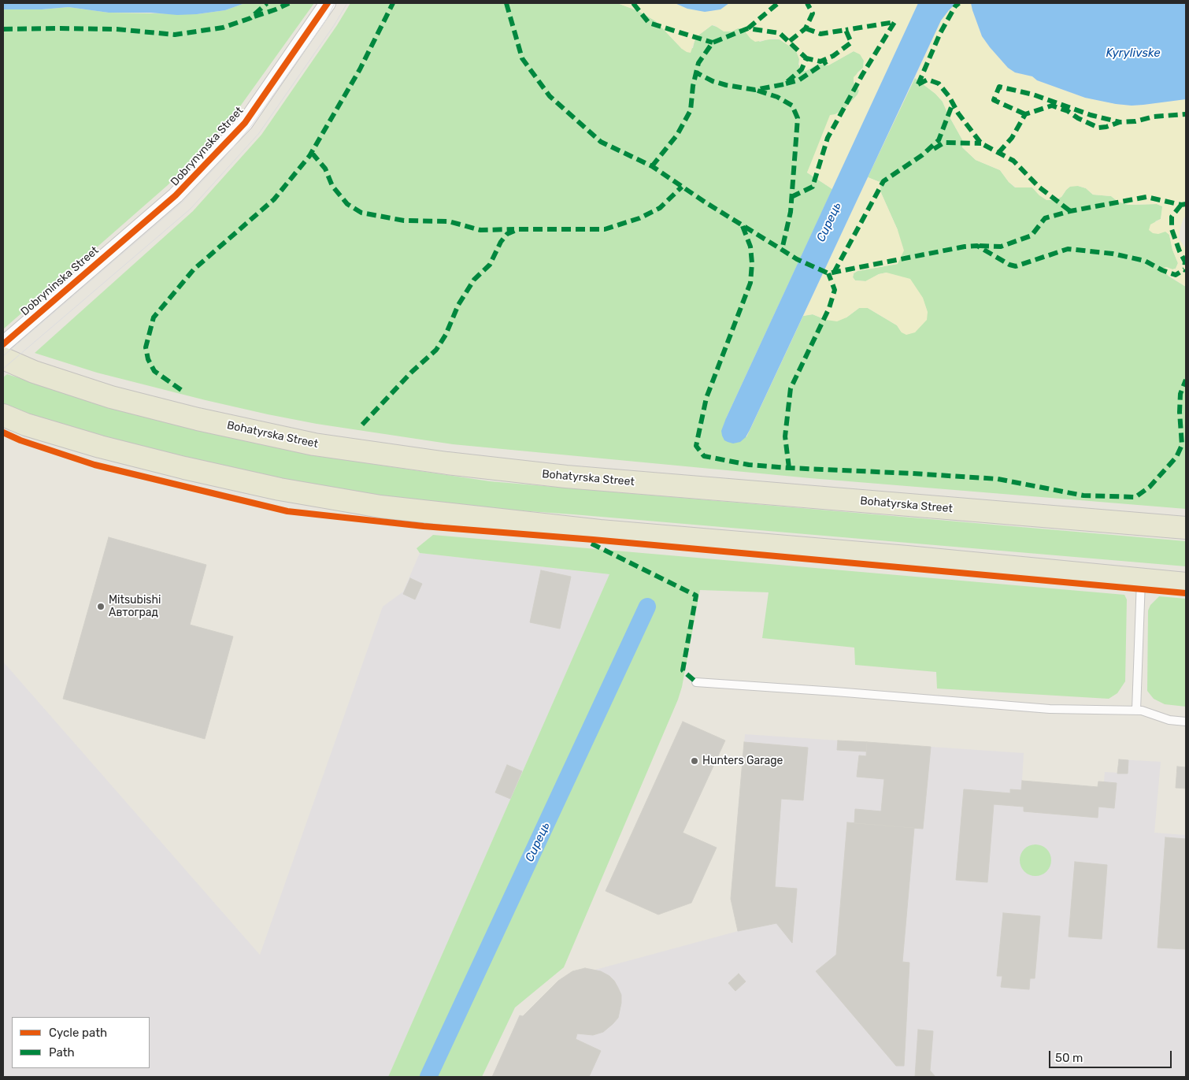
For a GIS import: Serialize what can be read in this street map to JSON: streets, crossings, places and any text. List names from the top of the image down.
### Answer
{
  "streets": {
    "main road": ["Bohatyrska Street"],
    "street": ["Dobrynynska Street", "Dobryninska Street"]
  },
  "crossings": [
    ["Dobrynynska Street", "Dobryninska Street"]
  ],
  "water": ["Kyrylivske", "Сирець"],
  "places": ["Mitsubishi Автоград", "Hunters Garage"],
  "legend": ["Cycle path", "Path"],
  "scale_bar": "50 m"
}
